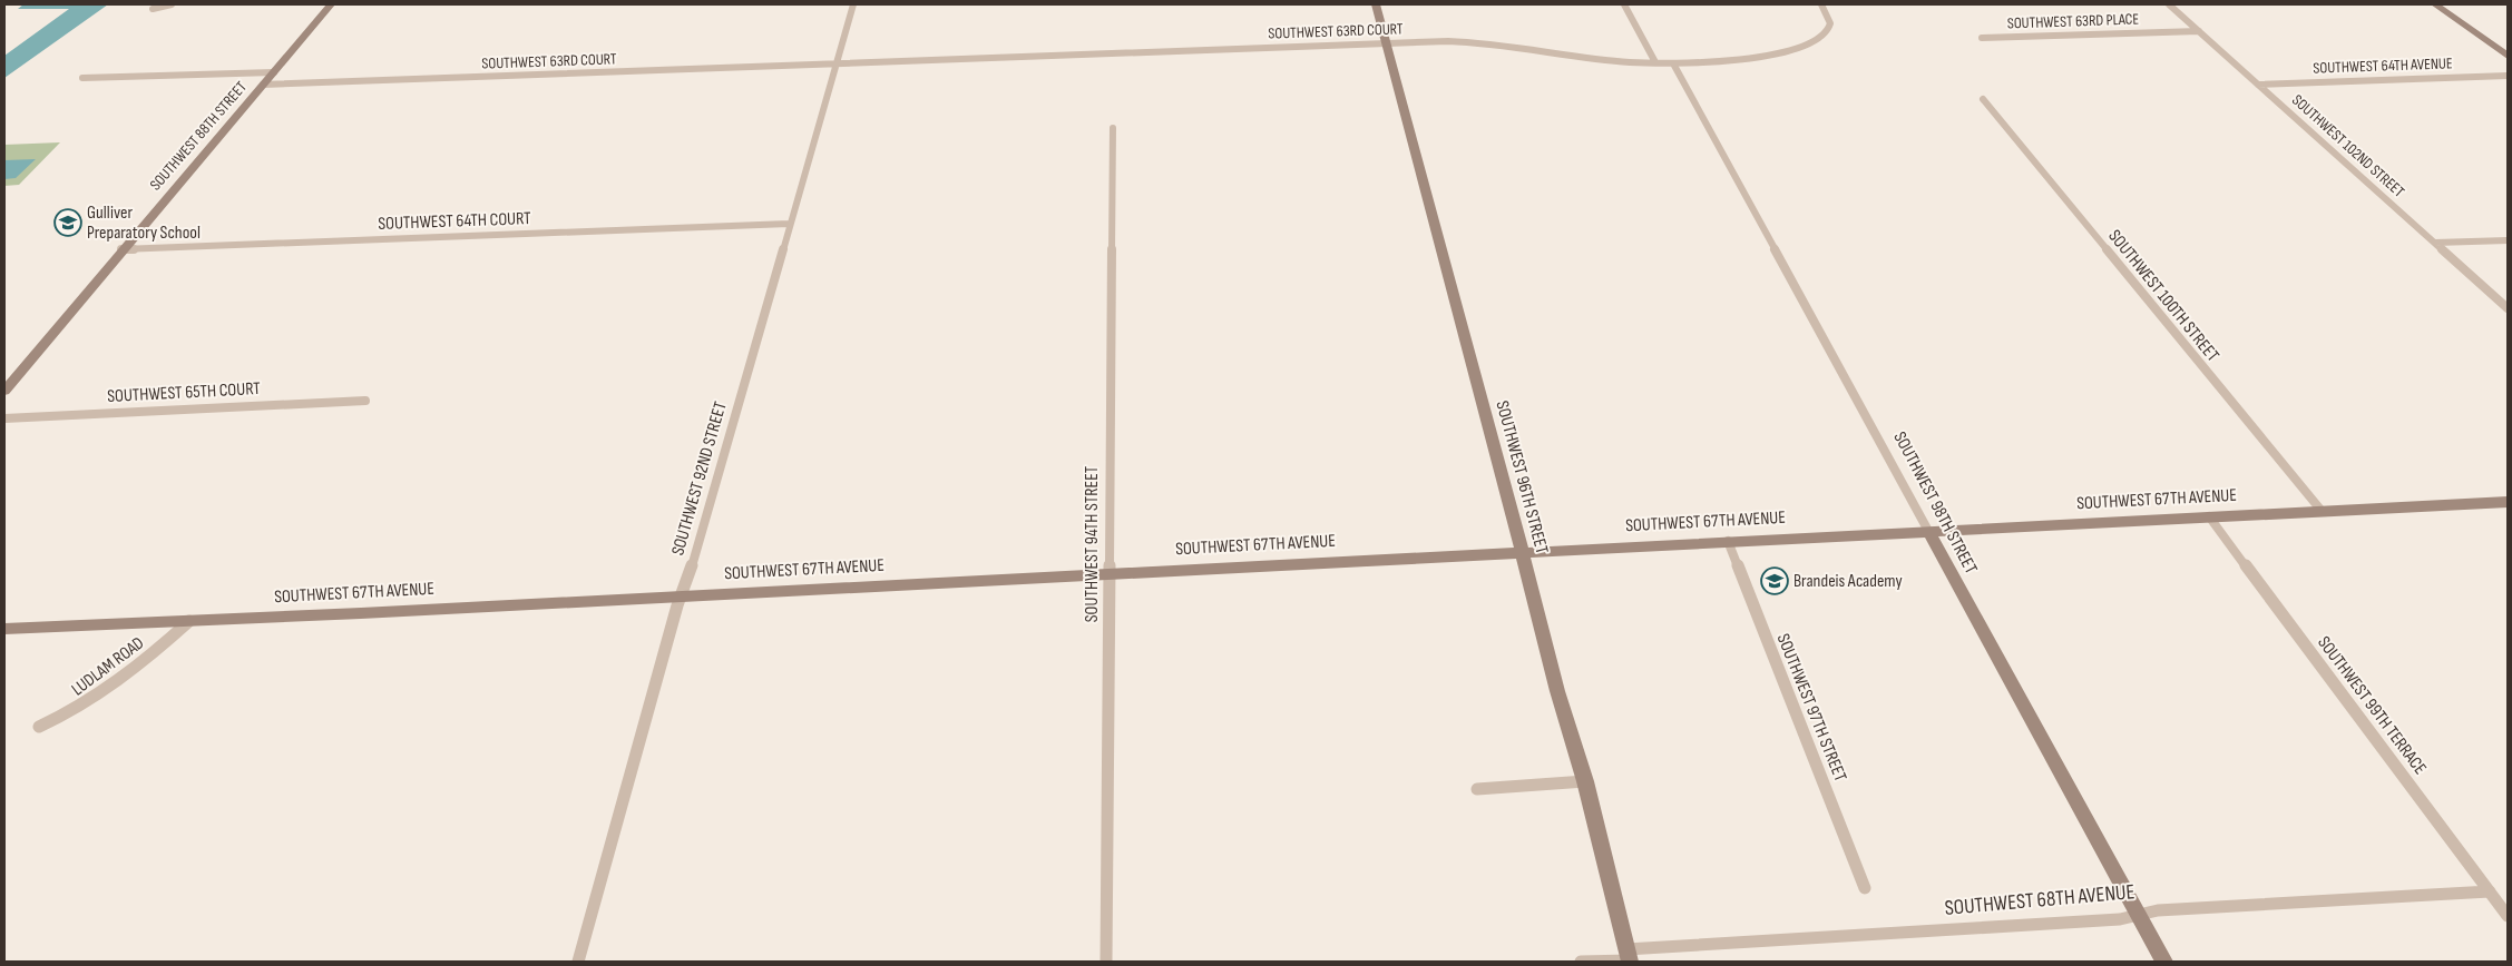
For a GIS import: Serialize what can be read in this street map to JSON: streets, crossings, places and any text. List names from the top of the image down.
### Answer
{
  "streets": {
    "street": [
      "SOUTHWEST 63RD PLACE",
      "SOUTHWEST 63RD COURT",
      "SOUTHWEST 64TH AVENUE",
      "SOUTHWEST 88TH STREET",
      "SOUTHWEST 102ND STREET",
      "SOUTHWEST 64TH COURT",
      "SOUTHWEST 100TH STREET",
      "SOUTHWEST 65TH COURT",
      "SOUTHWEST 96TH STREET",
      "SOUTHWEST 92ND STREET",
      "SOUTHWEST 67TH AVENUE",
      "SOUTHWEST 98TH STREET",
      "SOUTHWEST 94TH STREET",
      "LUDLAM ROAD",
      "SOUTHWEST 99TH TERRACE",
      "SOUTHWEST 97TH STREET",
      "SOUTHWEST 68TH AVENUE"
    ]
  },
  "crossings": [
    ["SOUTHWEST 63RD PLACE", "SOUTHWEST 102ND STREET"],
    ["SOUTHWEST 63RD COURT", "SOUTHWEST 88TH STREET"],
    ["SOUTHWEST 63RD COURT", "SOUTHWEST 96TH STREET"],
    ["SOUTHWEST 63RD COURT", "SOUTHWEST 92ND STREET"],
    ["SOUTHWEST 63RD COURT", "SOUTHWEST 98TH STREET"],
    ["SOUTHWEST 64TH AVENUE", "SOUTHWEST 102ND STREET"],
    ["SOUTHWEST 88TH STREET", "SOUTHWEST 64TH COURT"],
    ["SOUTHWEST 64TH COURT", "SOUTHWEST 92ND STREET"],
    ["SOUTHWEST 100TH STREET", "SOUTHWEST 67TH AVENUE"],
    ["SOUTHWEST 96TH STREET", "SOUTHWEST 67TH AVENUE"],
    ["SOUTHWEST 96TH STREET", "SOUTHWEST 68TH AVENUE"],
    ["SOUTHWEST 92ND STREET", "SOUTHWEST 67TH AVENUE"],
    ["SOUTHWEST 67TH AVENUE", "SOUTHWEST 98TH STREET"],
    ["SOUTHWEST 67TH AVENUE", "SOUTHWEST 94TH STREET"],
    ["SOUTHWEST 67TH AVENUE", "LUDLAM ROAD"],
    ["SOUTHWEST 67TH AVENUE", "SOUTHWEST 99TH TERRACE"],
    ["SOUTHWEST 67TH AVENUE", "SOUTHWEST 97TH STREET"],
    ["SOUTHWEST 98TH STREET", "SOUTHWEST 68TH AVENUE"],
    ["SOUTHWEST 99TH TERRACE", "SOUTHWEST 68TH AVENUE"]
  ],
  "places": {
    "school or university": ["Gulliver Preparatory School", "Brandeis Academy"]
  }
}
